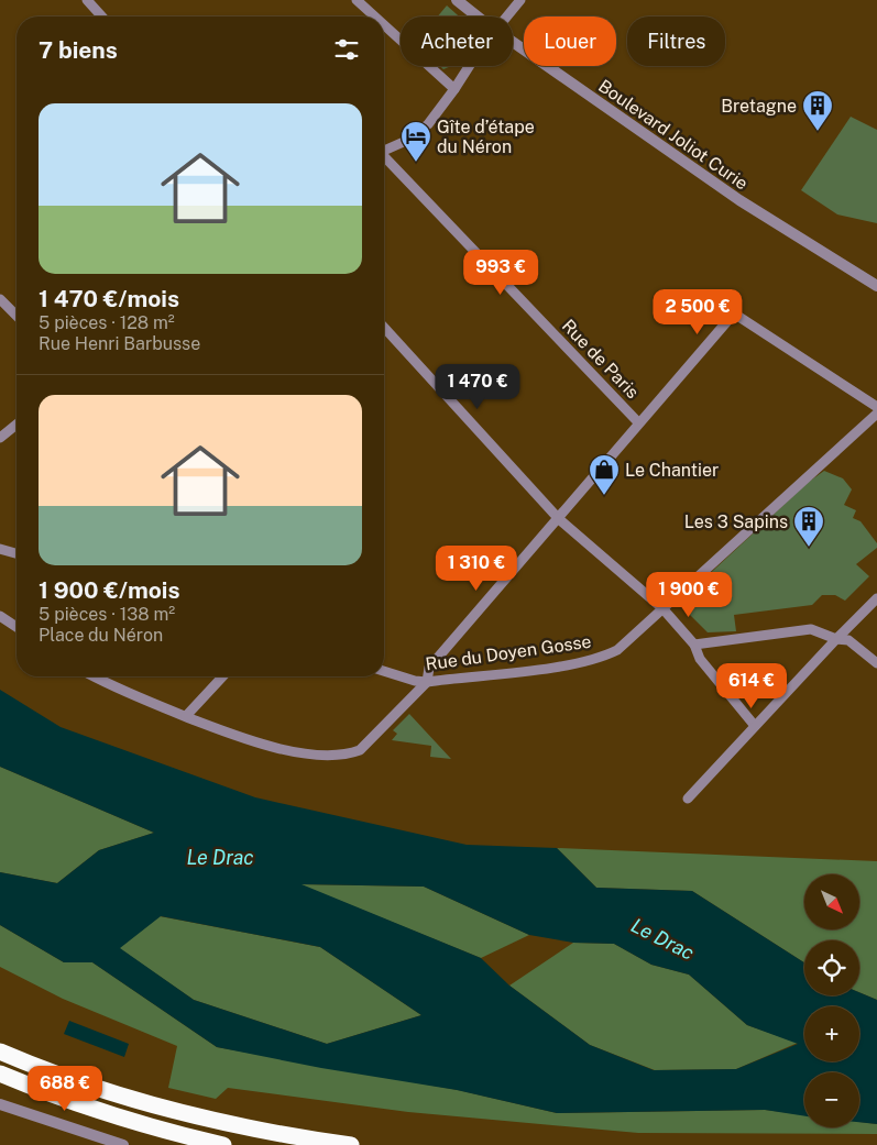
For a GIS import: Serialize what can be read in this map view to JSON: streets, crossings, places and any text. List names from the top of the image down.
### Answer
{
  "streets": {
    "street": ["Boulevard Joliot Curie", "Rue de Paris", "Rue du Doyen Gosse"]
  },
  "water": ["Le Drac"],
  "places": {
    "building": ["Bretagne", "Les 3 Sapins"],
    "hotel": ["Gîte d’étape du Néron"],
    "shop": ["Le Chantier"]
  },
  "north": "bottom right",
  "page": {
    "chip": ["Acheter", "Louer", "Filtres"],
    "heading": "7 biens",
    "list": [
      {
        "name": "1 470 €/mois",
        "note": "5 pièces · 128 m² · Rue Henri Barbusse"
      },
      {
        "name": "1 900 €/mois",
        "note": "5 pièces · 138 m² · Place du Néron"
      }
    ],
    "price": [
      "993 €",
      "2 500 €",
      "1 470 €",
      "1 310 €",
      "1 900 €",
      "614 €",
      "688 €"
    ],
    "map_buttons": ["+", "−"]
  }
}
